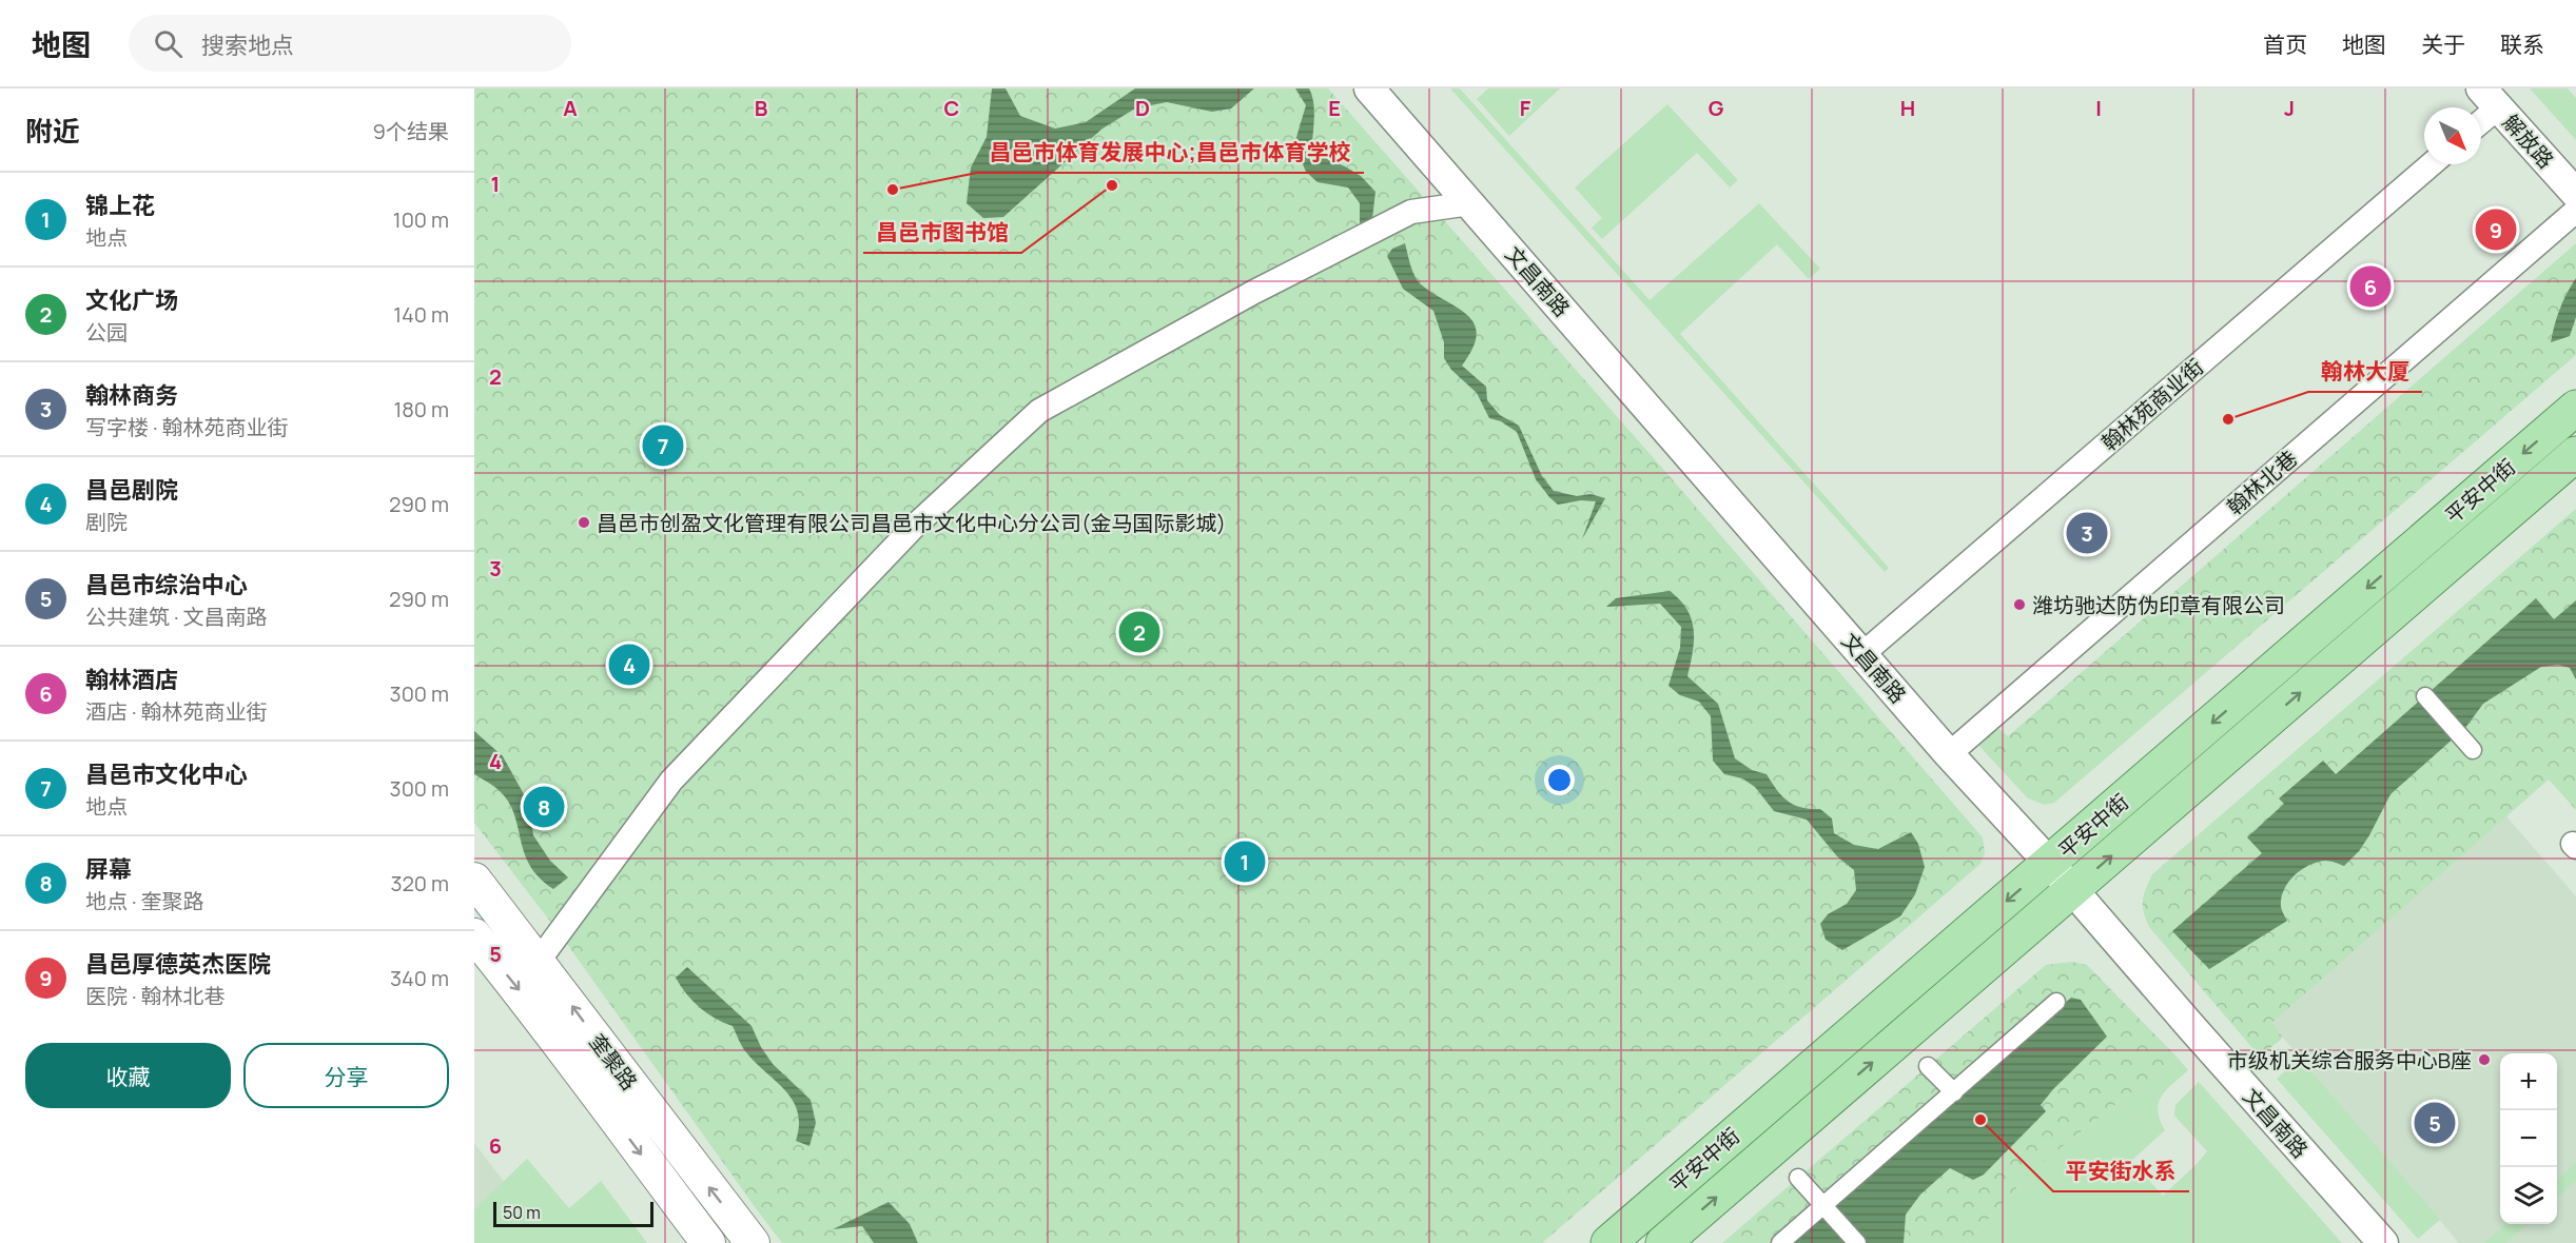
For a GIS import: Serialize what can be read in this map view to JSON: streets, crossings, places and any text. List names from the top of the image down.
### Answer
{
  "streets": {
    "main road": ["平安中街", "奎聚路"],
    "street": [
      "解放路",
      "文昌南路",
      "翰林苑商业街",
      "翰林北巷"
    ]
  },
  "crossings": [
    ["文昌南路", "翰林苑商业街"],
    ["文昌南路", "翰林北巷"],
    ["文昌南路", "平安中街"]
  ],
  "places": [
    "昌邑市图书馆",
    "昌邑市体育发展中心;昌邑市体育学校",
    "翰林大厦",
    "昌邑市创盈文化管理有限公司昌邑市文化中心分公司(金马国际影城)",
    "潍坊驰达防伪印章有限公司",
    "市级机关综合服务中心B座",
    "平安街水系"
  ],
  "scale_bar": "50 m",
  "north": "bottom right",
  "page": {
    "header": "地图",
    "search": "搜索地点",
    "nav": [
      "首页",
      "地图",
      "关于",
      "联系"
    ],
    "heading": ["附近", "9个结果"],
    "list": [
      {
        "mark": "1",
        "name": "锦上花",
        "note": "地点",
        "value": "100 m"
      },
      {
        "mark": "2",
        "name": "文化广场",
        "note": "公园",
        "value": "140 m"
      },
      {
        "mark": "3",
        "name": "翰林商务",
        "note": "写字楼 · 翰林苑商业街",
        "value": "180 m"
      },
      {
        "mark": "4",
        "name": "昌邑剧院",
        "note": "剧院",
        "value": "290 m"
      },
      {
        "mark": "5",
        "name": "昌邑市综治中心",
        "note": "公共建筑 · 文昌南路",
        "value": "290 m"
      },
      {
        "mark": "6",
        "name": "翰林酒店",
        "note": "酒店 · 翰林苑商业街",
        "value": "300 m"
      },
      {
        "mark": "7",
        "name": "昌邑市文化中心",
        "note": "地点",
        "value": "300 m"
      },
      {
        "mark": "8",
        "name": "屏幕",
        "note": "地点 · 奎聚路",
        "value": "320 m"
      },
      {
        "mark": "9",
        "name": "昌邑厚德英杰医院",
        "note": "医院 · 翰林北巷",
        "value": "340 m"
      }
    ],
    "pins": [
      "9",
      "6",
      "7",
      "3",
      "2",
      "4",
      "8",
      "1",
      "5"
    ],
    "buttons": ["收藏", "分享"],
    "map_buttons": ["+", "−"],
    "scale": "50 m"
  },
  "grid": {
    "columns": [
      "A",
      "B",
      "C",
      "D",
      "E",
      "F",
      "G",
      "H",
      "I",
      "J"
    ],
    "rows": [
      "1",
      "2",
      "3",
      "4",
      "5",
      "6"
    ]
  }
}
